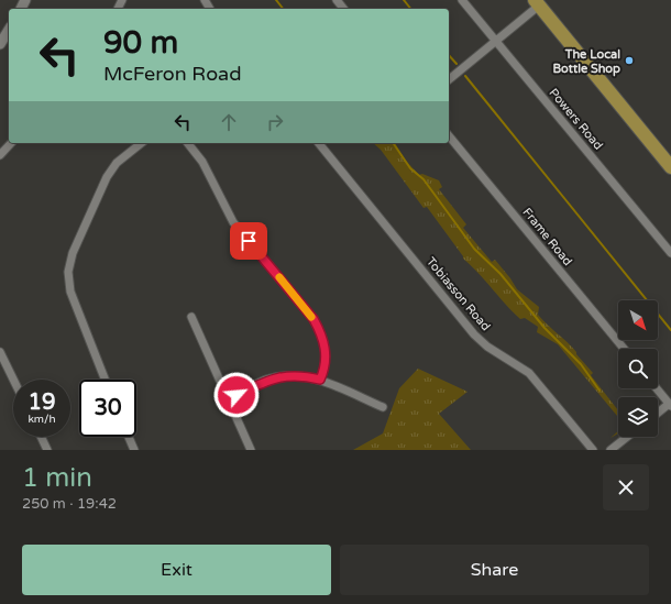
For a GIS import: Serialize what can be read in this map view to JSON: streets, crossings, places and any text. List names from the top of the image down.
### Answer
{
  "streets": {
    "street": ["Powers Road", "Frame Road", "Tobiasson Road"]
  },
  "places": ["The Local Bottle Shop"],
  "north": "bottom right",
  "page": {
    "turn": ["90 m", "McFeron Road"],
    "speed": "19 km/h",
    "limit": "30",
    "heading": ["1 min", "250 m · 19:42"],
    "buttons": ["Exit", "Share"]
  }
}
